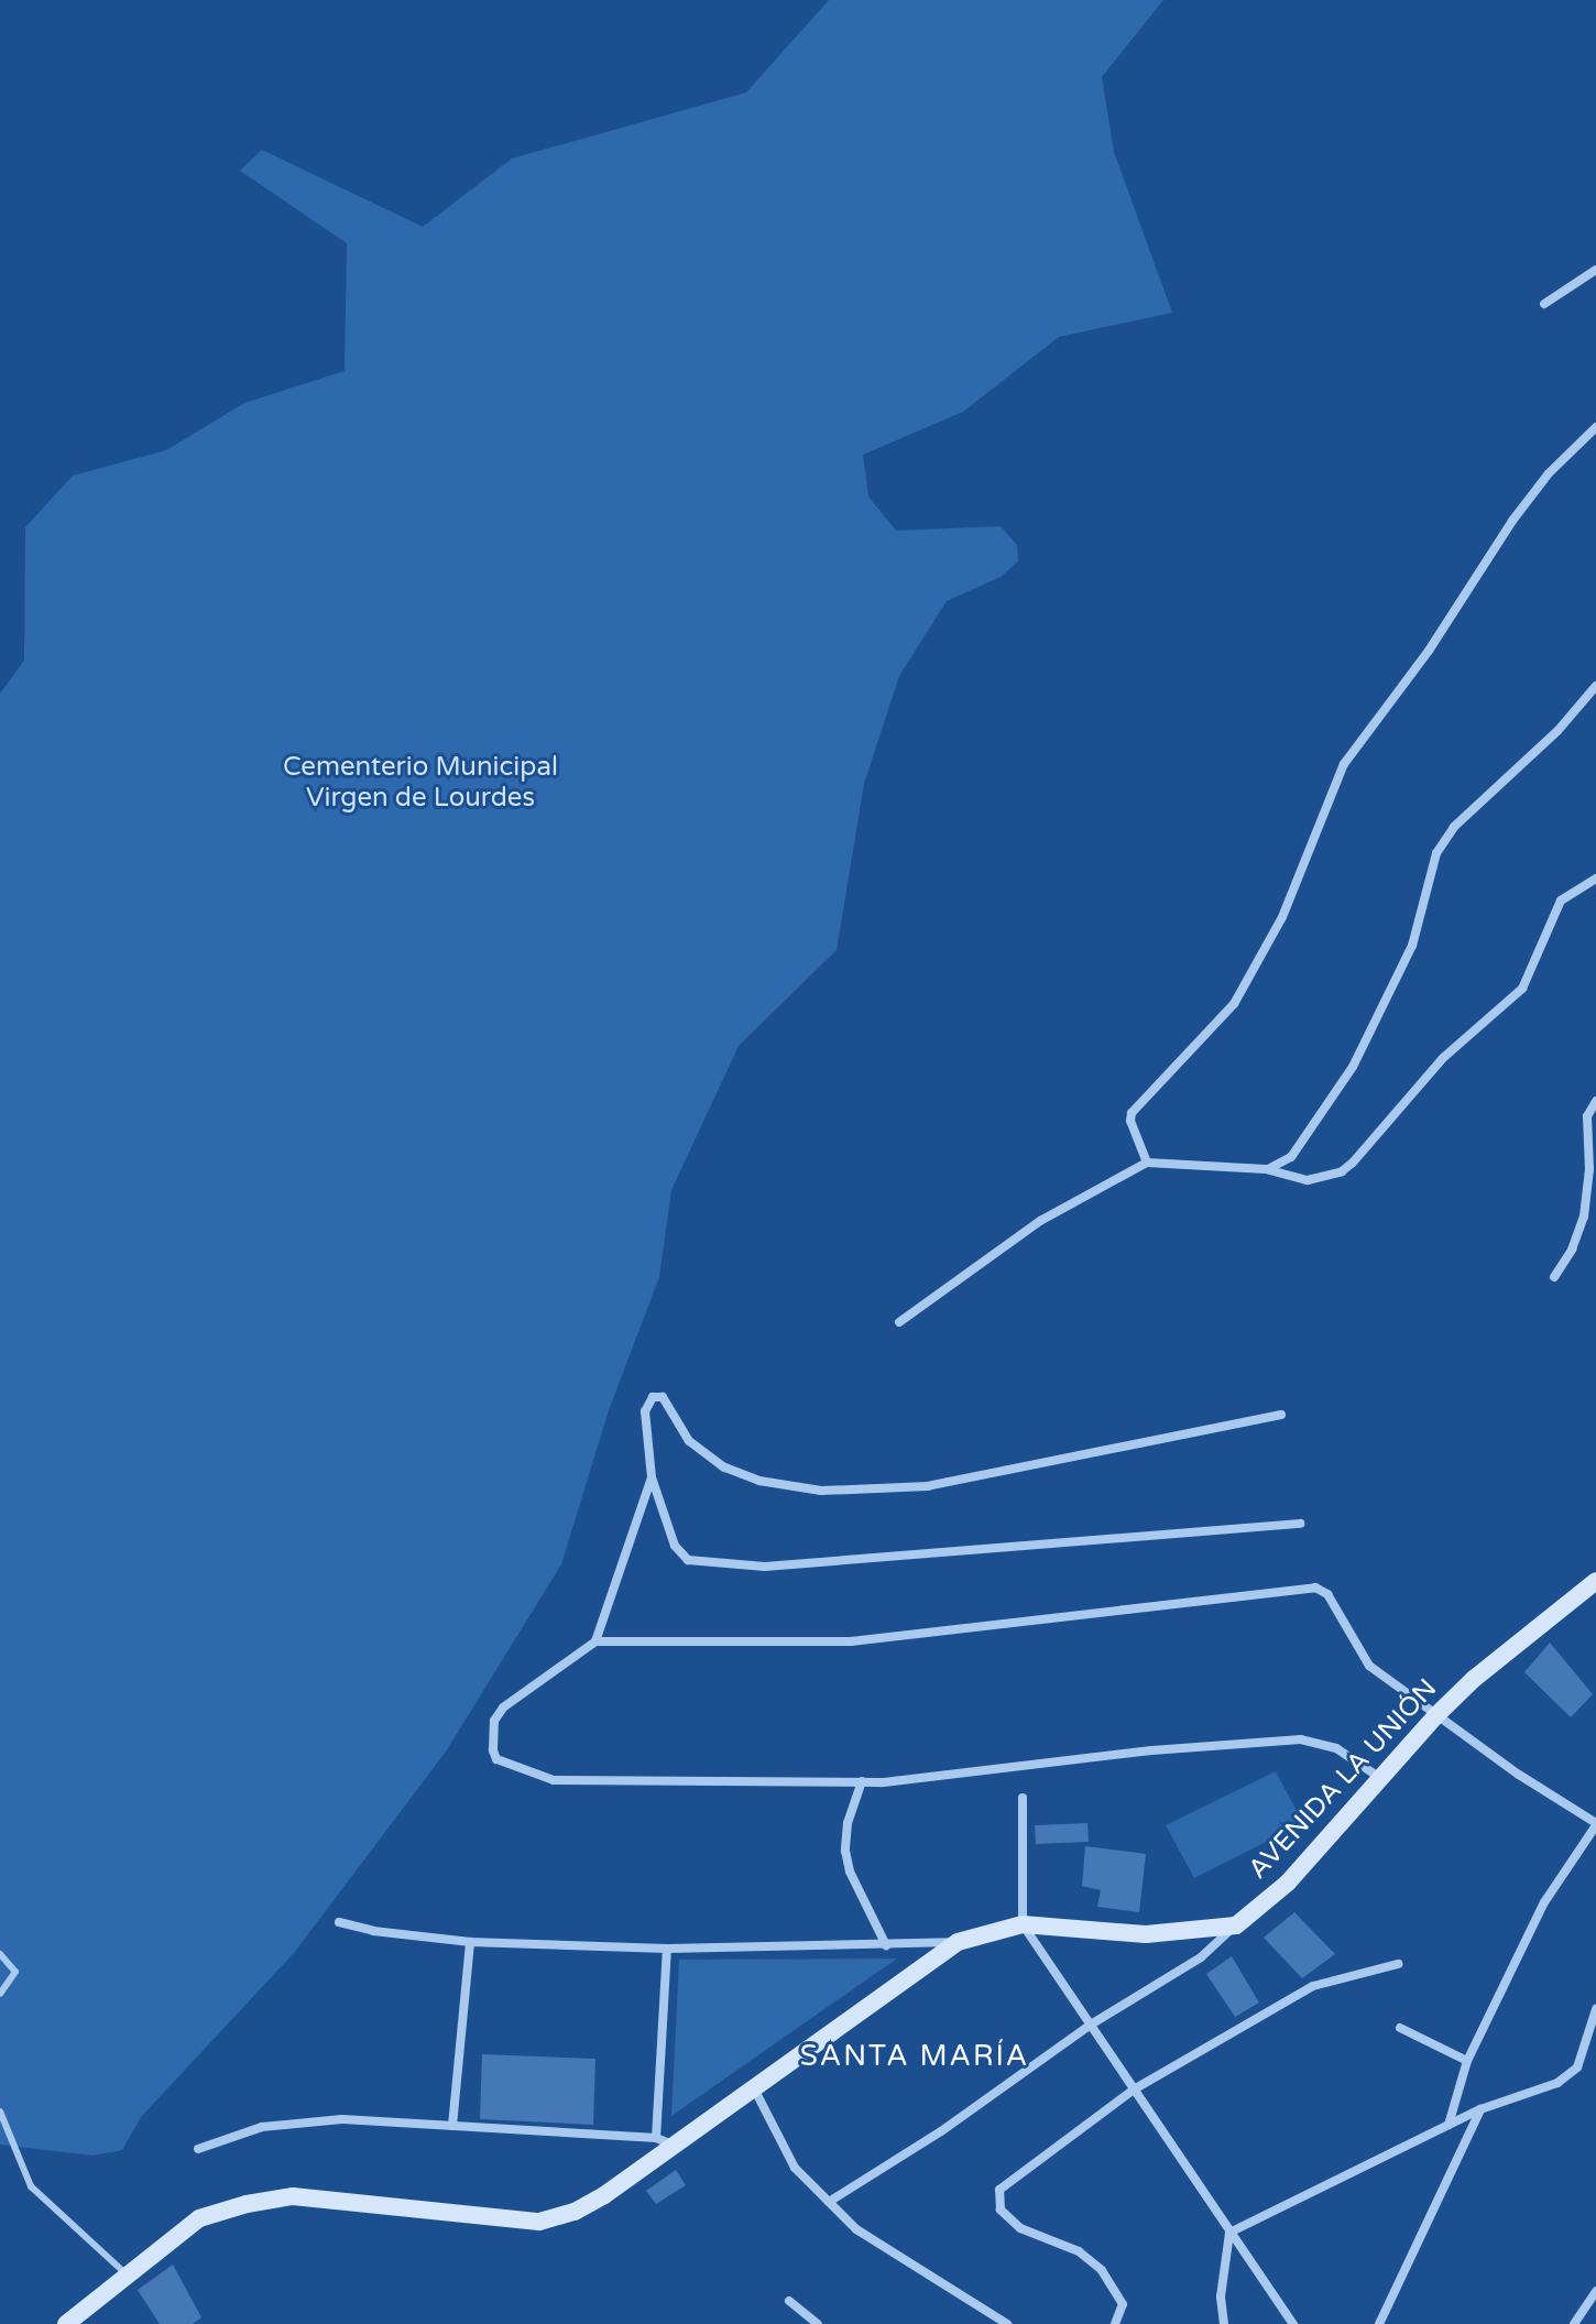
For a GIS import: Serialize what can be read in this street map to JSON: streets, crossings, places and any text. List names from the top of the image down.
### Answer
{
  "streets": {
    "main road": ["AVENIDA LA UNIÓN"]
  },
  "districts": ["SANTA MARÍA"],
  "parks": ["Cementerio Municipal Virgen de Lourdes"]
}
